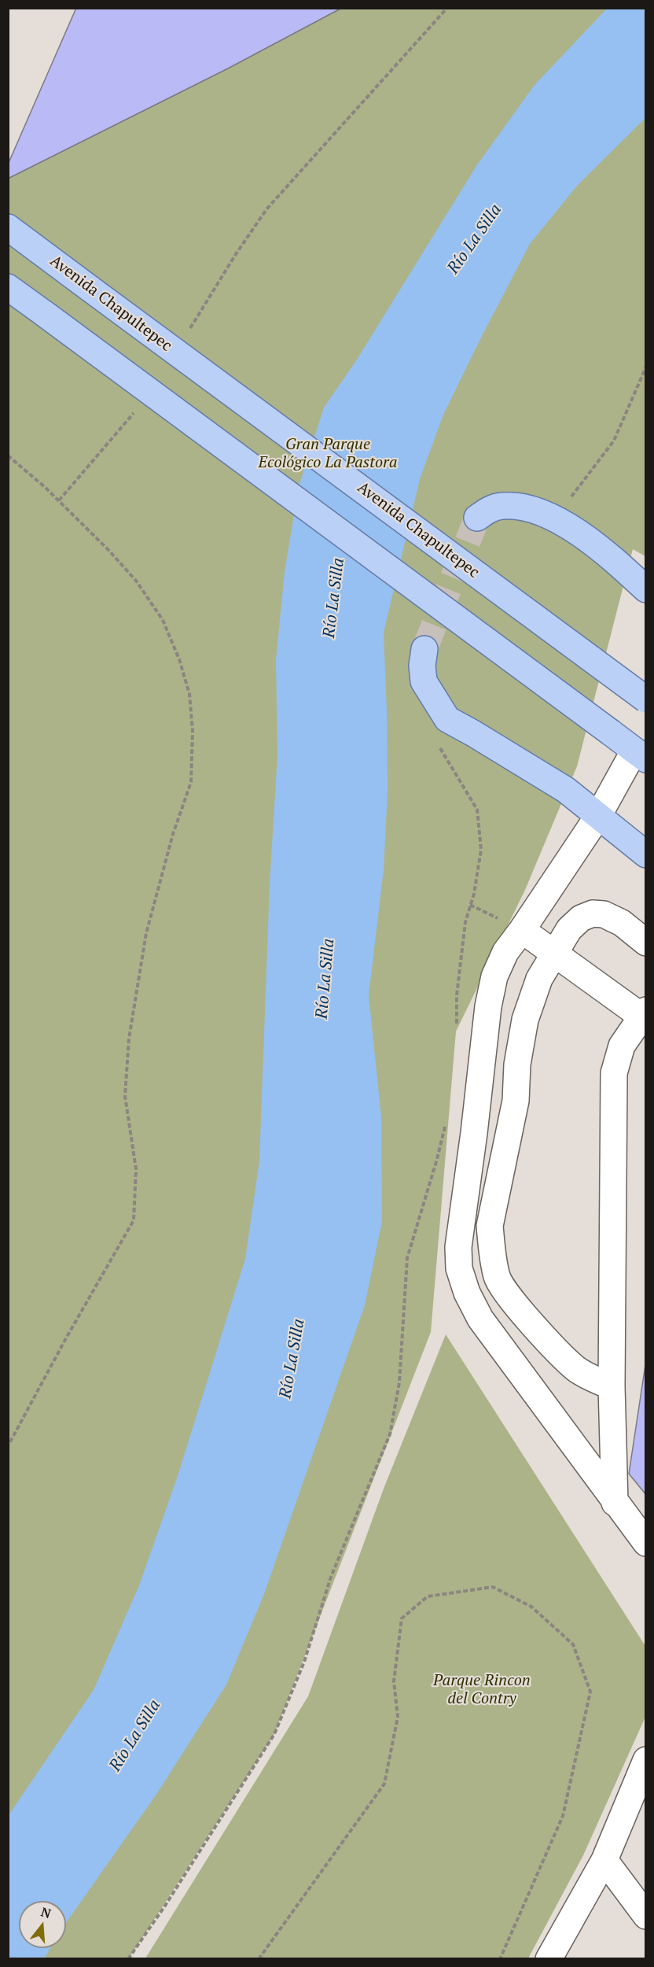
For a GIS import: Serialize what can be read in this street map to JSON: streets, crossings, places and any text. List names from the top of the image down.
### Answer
{
  "streets": {
    "main road": ["Avenida Chapultepec"]
  },
  "water": ["Río La Silla"],
  "parks": ["Gran Parque Ecológico La Pastora", "Parque Rincon del Contry"],
  "north": "top"
}
